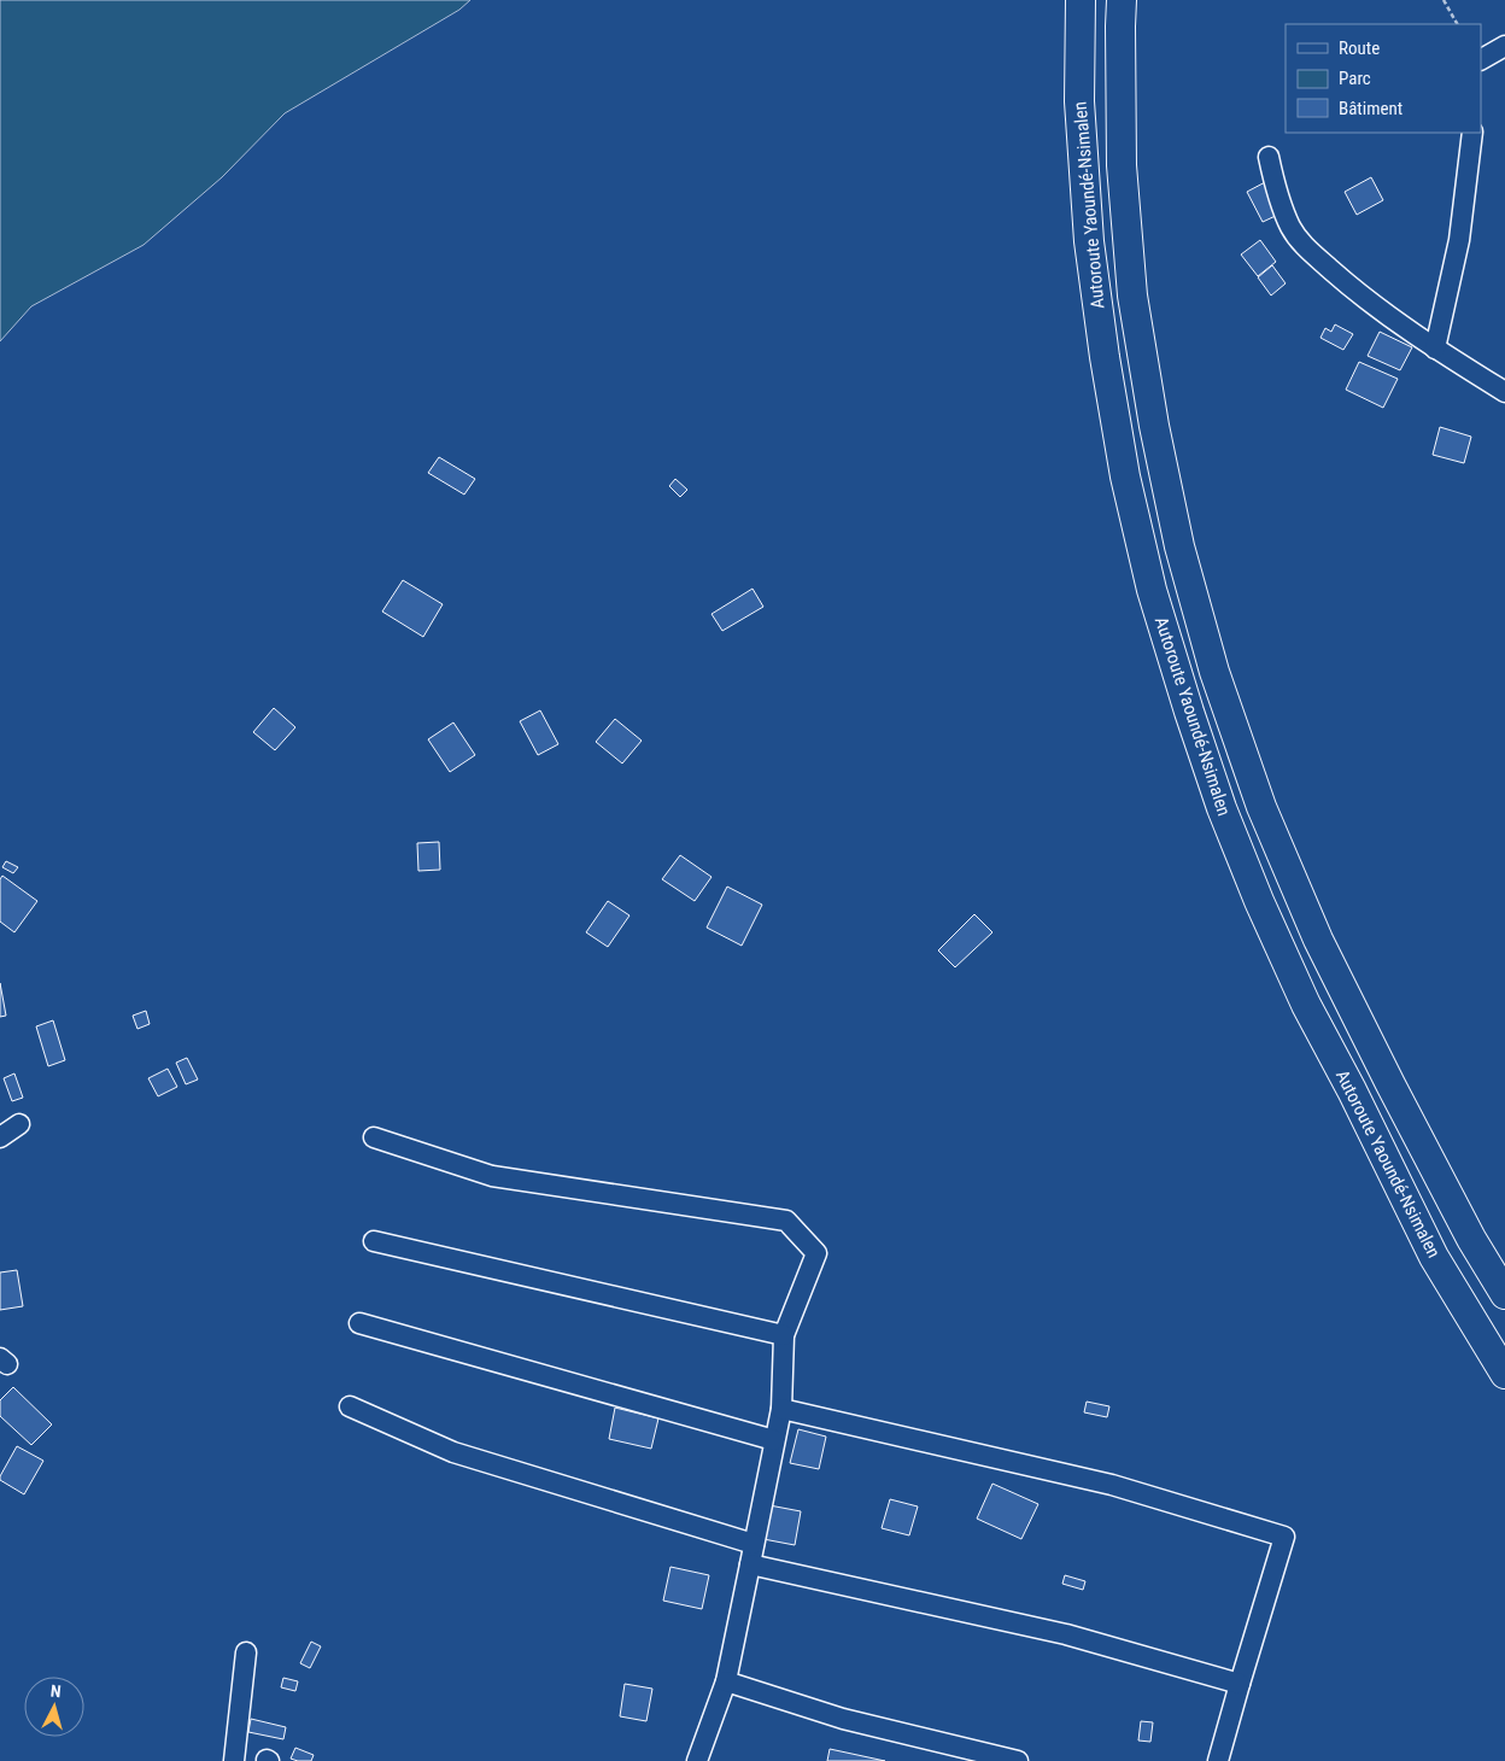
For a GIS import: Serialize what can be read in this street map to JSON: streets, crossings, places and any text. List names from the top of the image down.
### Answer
{
  "streets": {
    "highway": ["Autoroute Yaoundé-Nsimalen"]
  },
  "legend": ["Route", "Parc", "Bâtiment"],
  "north": "top"
}
